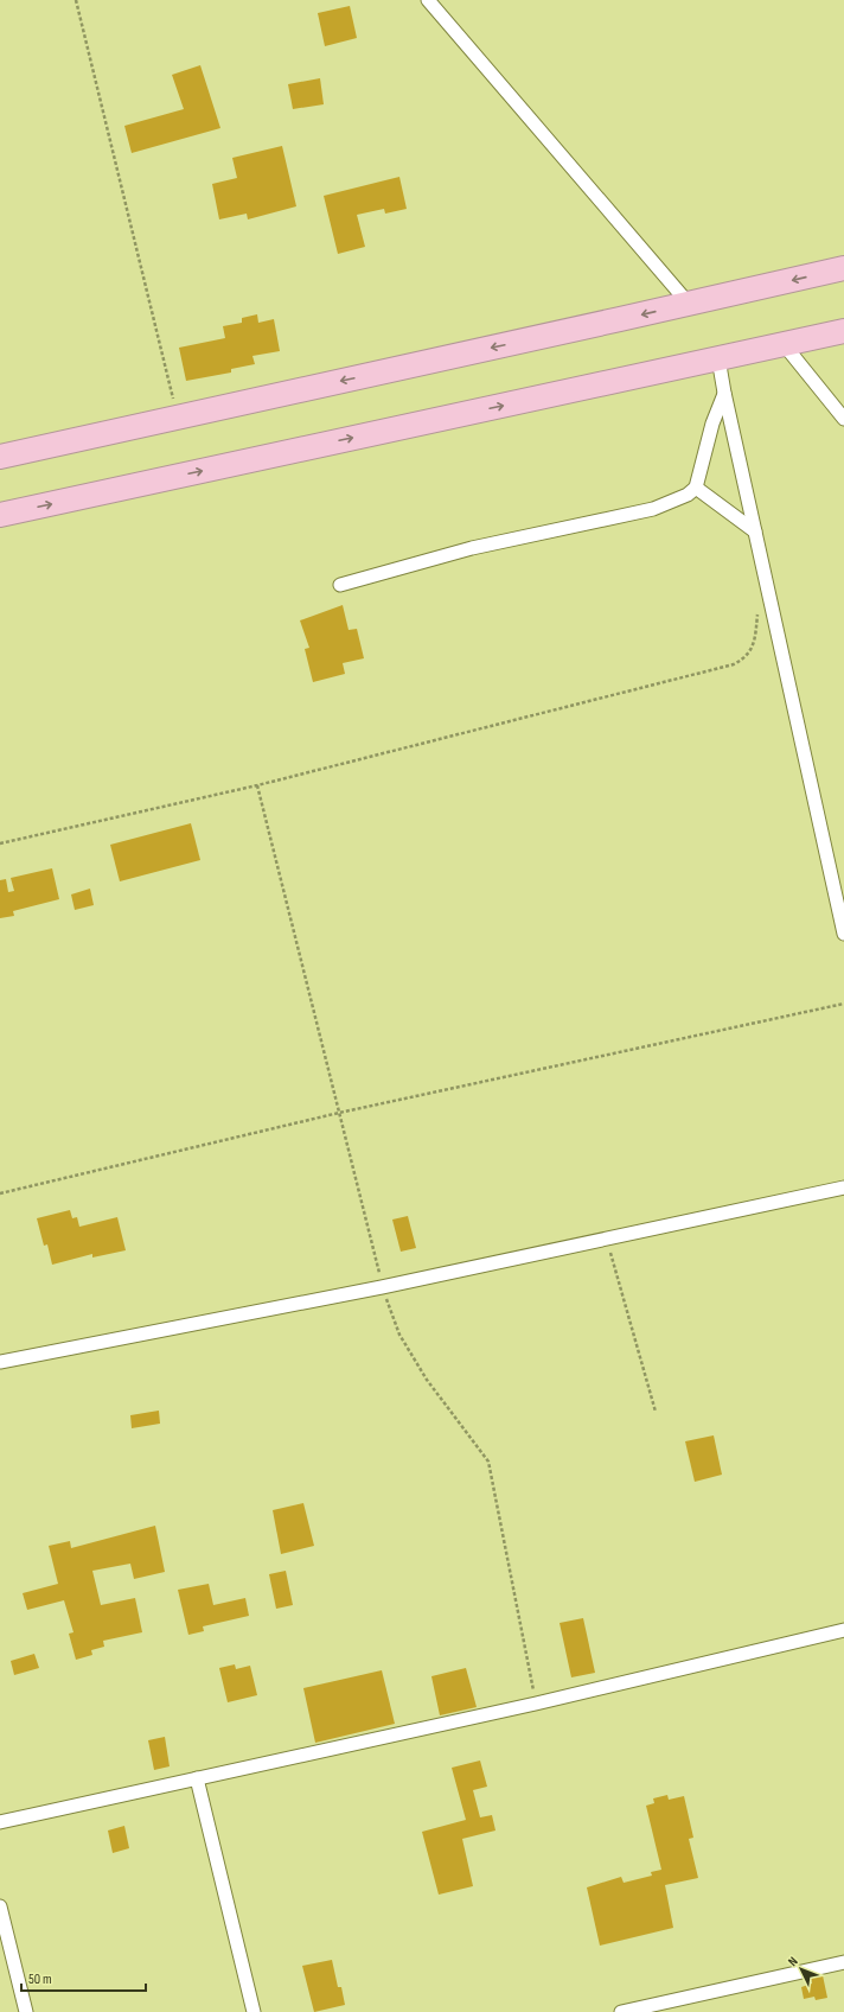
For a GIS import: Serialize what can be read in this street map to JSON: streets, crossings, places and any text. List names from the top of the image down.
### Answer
{
  "scale_bar": "50 m",
  "north": "top left"
}
